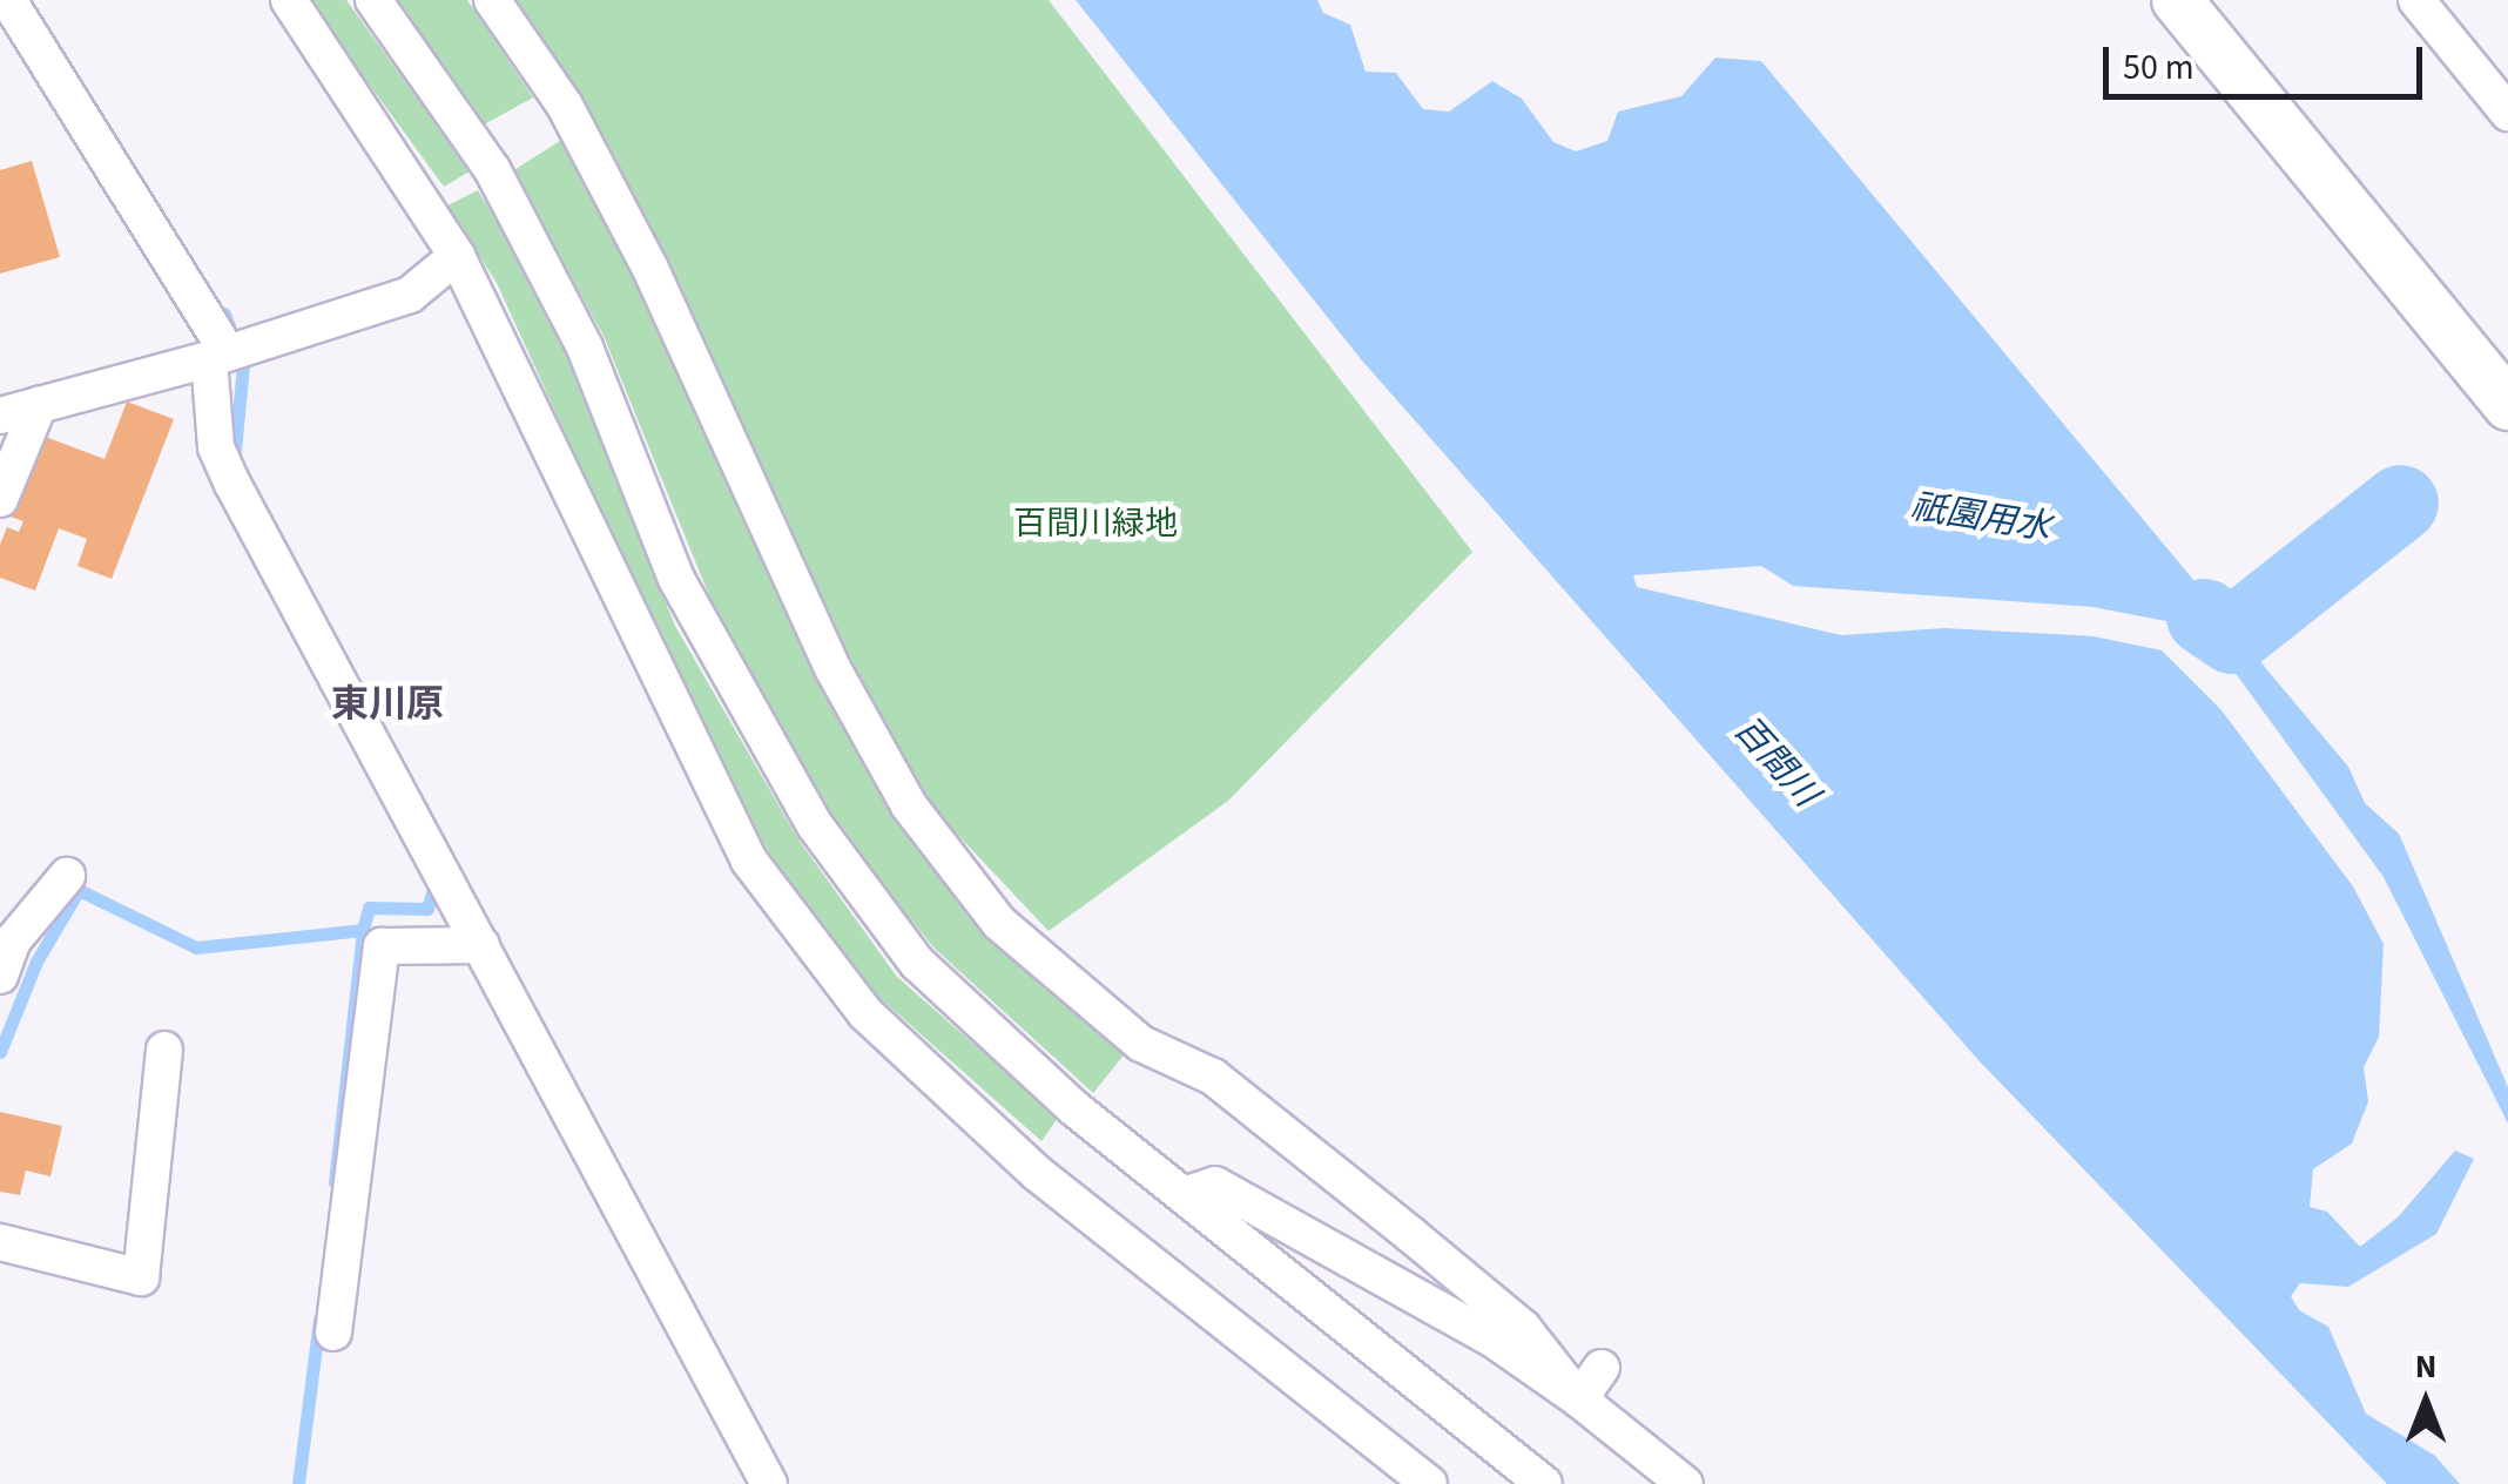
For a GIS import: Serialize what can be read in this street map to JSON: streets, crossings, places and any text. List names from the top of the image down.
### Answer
{
  "districts": ["東川原"],
  "water": ["祇園用水", "百間川"],
  "parks": ["百間川緑地"],
  "scale_bar": "50 m",
  "north": "top"
}
